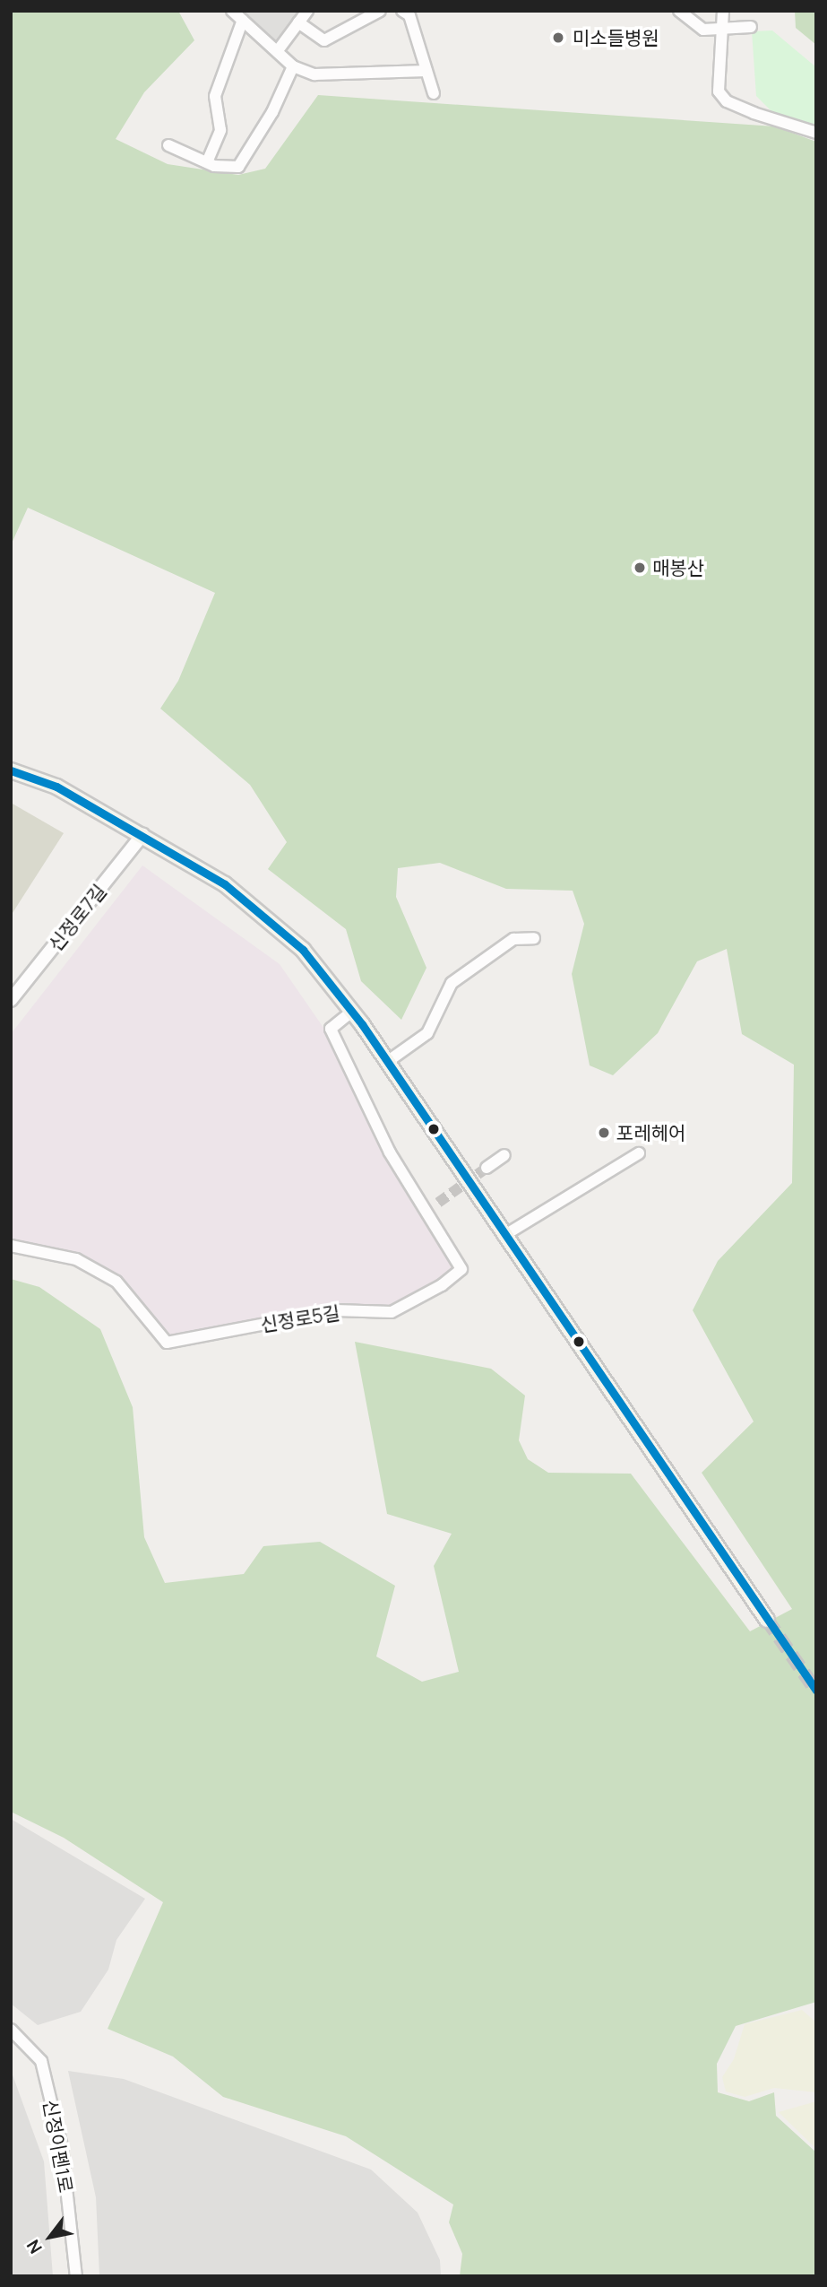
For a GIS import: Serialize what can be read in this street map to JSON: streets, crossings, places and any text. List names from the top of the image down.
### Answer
{
  "streets": {
    "street": ["신정로7길", "신정로5길", "신정이펜1로"]
  },
  "places": ["미소들병원", "매봉산", "포레헤어"],
  "north": "bottom left"
}
